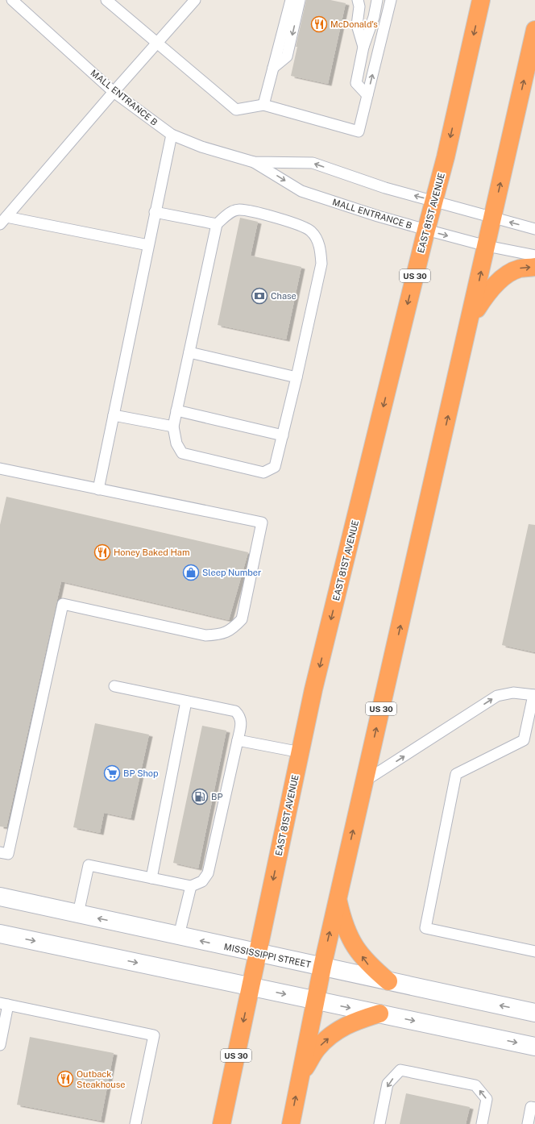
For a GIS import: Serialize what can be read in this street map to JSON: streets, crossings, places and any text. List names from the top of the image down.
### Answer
{
  "streets": {
    "highway": ["EAST 81ST AVENUE", "US 30"],
    "street": ["MISSISSIPPI STREET"],
    "lane": ["MALL ENTRANCE B"]
  },
  "crossings": [
    ["MALL ENTRANCE B", "EAST 81ST AVENUE"],
    ["MALL ENTRANCE B", "US 30"],
    ["EAST 81ST AVENUE", "MISSISSIPPI STREET"],
    ["US 30", "MISSISSIPPI STREET"]
  ],
  "places": {
    "restaurant": ["McDonald's", "Honey Baked Ham", "Outback Steakhouse"],
    "bank": ["Chase"],
    "shop": ["Sleep Number"],
    "supermarket": ["BP Shop"],
    "fuel station": ["BP"]
  }
}
